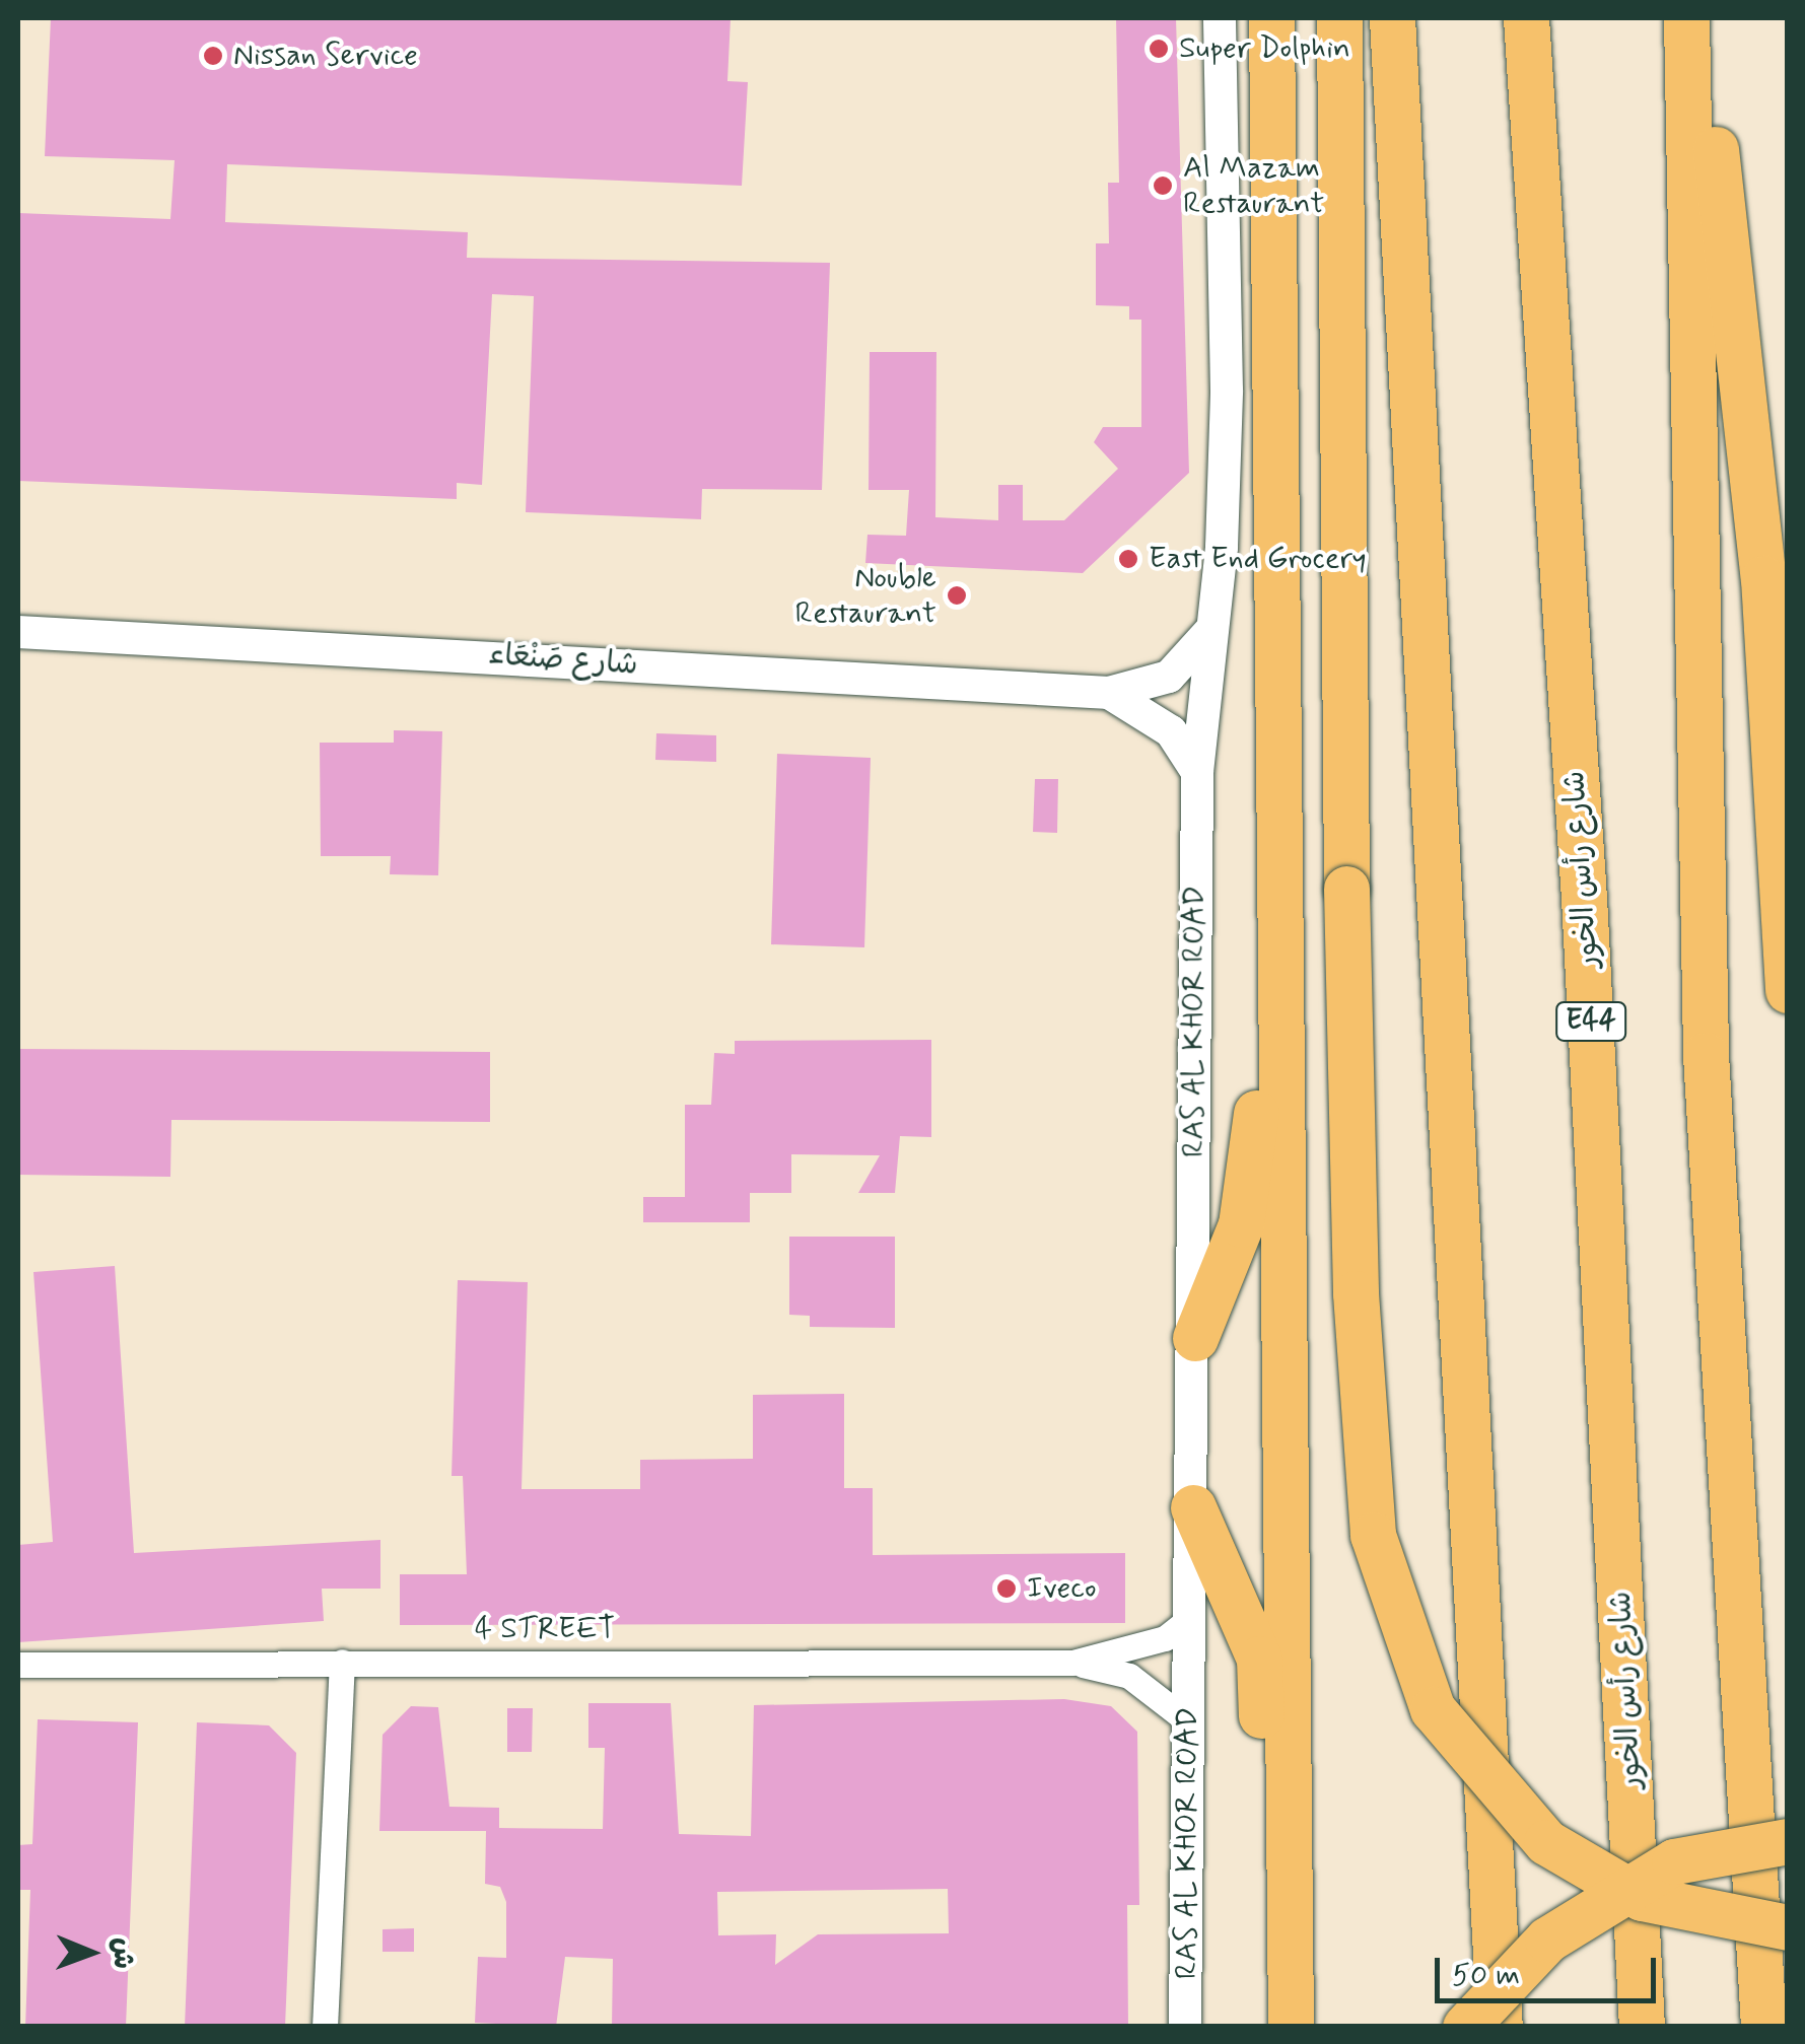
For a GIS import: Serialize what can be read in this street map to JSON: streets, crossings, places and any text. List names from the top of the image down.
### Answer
{
  "streets": {
    "highway": ["شارع رأس الخور", "E44"],
    "street": ["شارع صَنْعَاء", "RAS AL KHOR ROAD", "4 STREET"]
  },
  "crossings": [
    ["شارع صَنْعَاء", "RAS AL KHOR ROAD"],
    ["RAS AL KHOR ROAD", "4 STREET"]
  ],
  "places": [
    "Super Dolphin",
    "Nissan Service",
    "Al Mazam Restaurant",
    "East End Grocery",
    "Nouble Restaurant",
    "Iveco"
  ],
  "scale_bar": "50 m",
  "north": "right"
}
